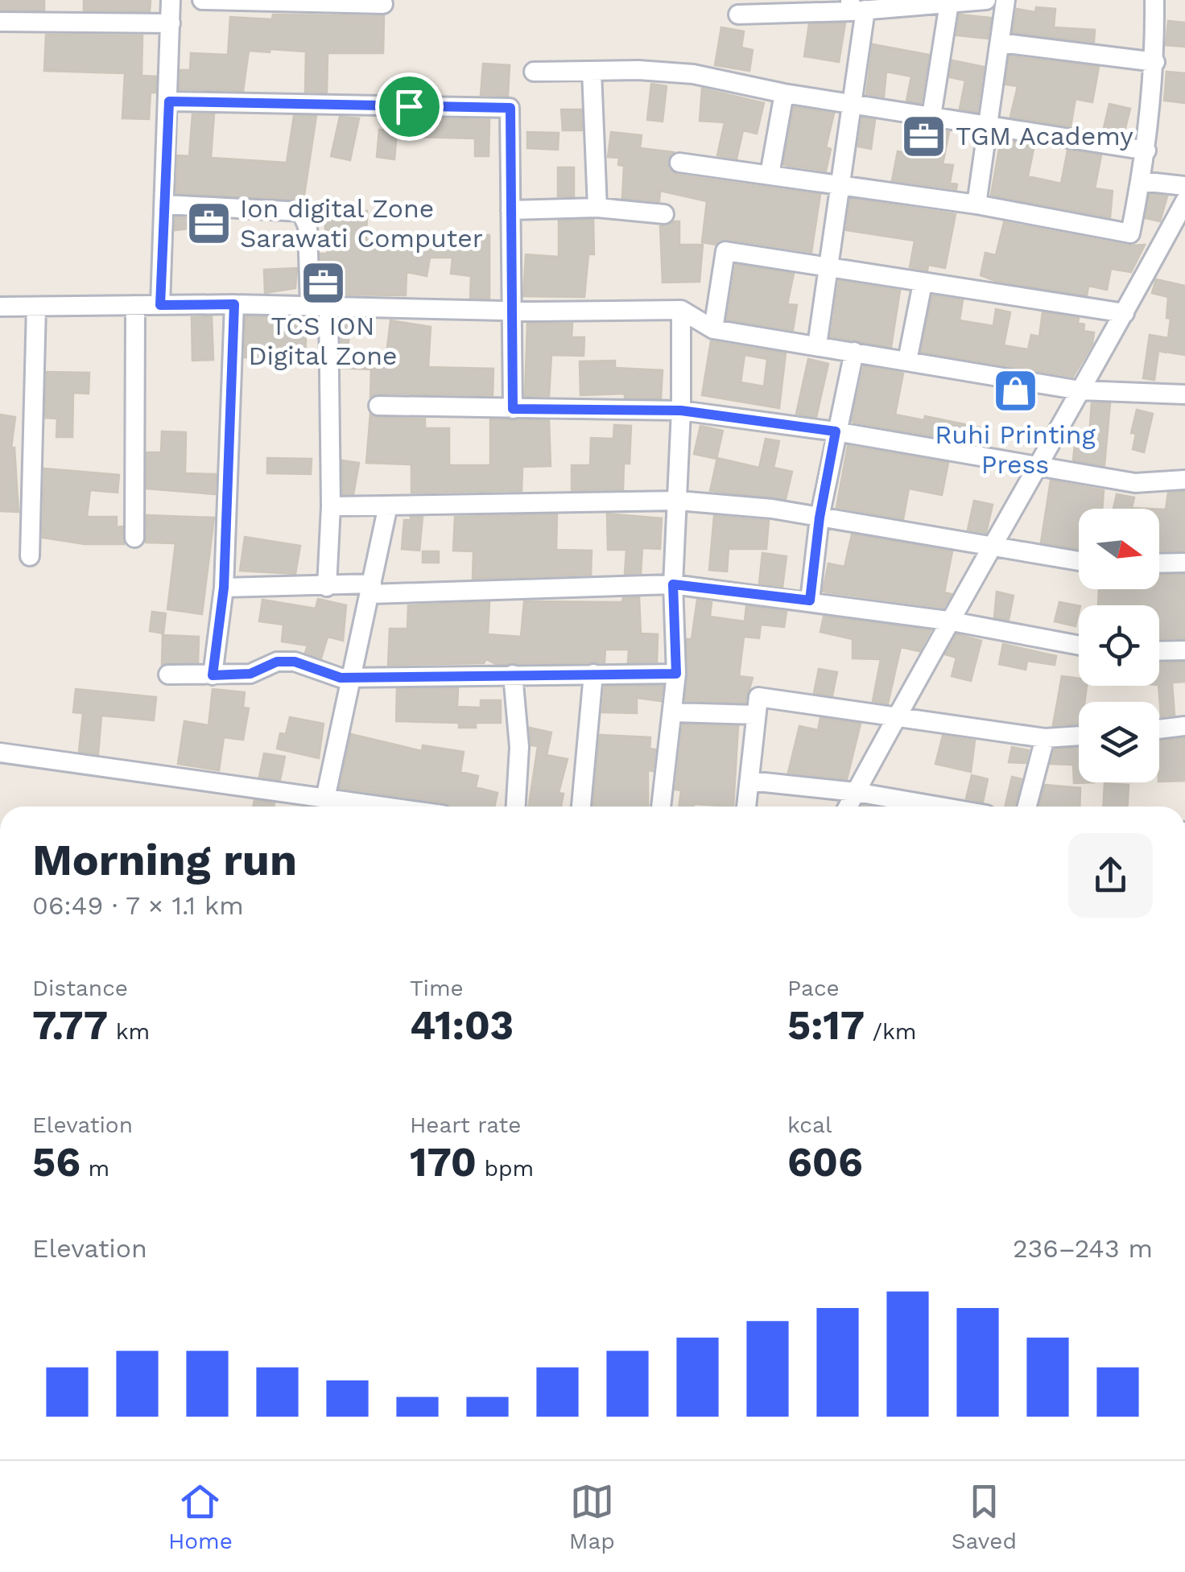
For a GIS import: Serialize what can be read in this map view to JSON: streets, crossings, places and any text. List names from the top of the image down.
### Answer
{
  "places": {
    "office": ["TGM Academy", "Ion digital Zone Sarawati Computer", "TCS ION Digital Zone"],
    "shop": ["Ruhi Printing Press"]
  },
  "north": "right",
  "page": {
    "heading": ["Morning run", "06:49 · 7 × 1.1 km"],
    "stats": [
      ["Distance", "7.77 km"],
      ["Time", "41:03"],
      ["Pace", "5:17 /km"],
      ["Elevation", "56 m"],
      ["Heart rate", "170 bpm"],
      ["kcal", "606"]
    ],
    "chart": ["Elevation", "236–243 m"],
    "tabs": ["Home", "Map", "Saved"]
  }
}
